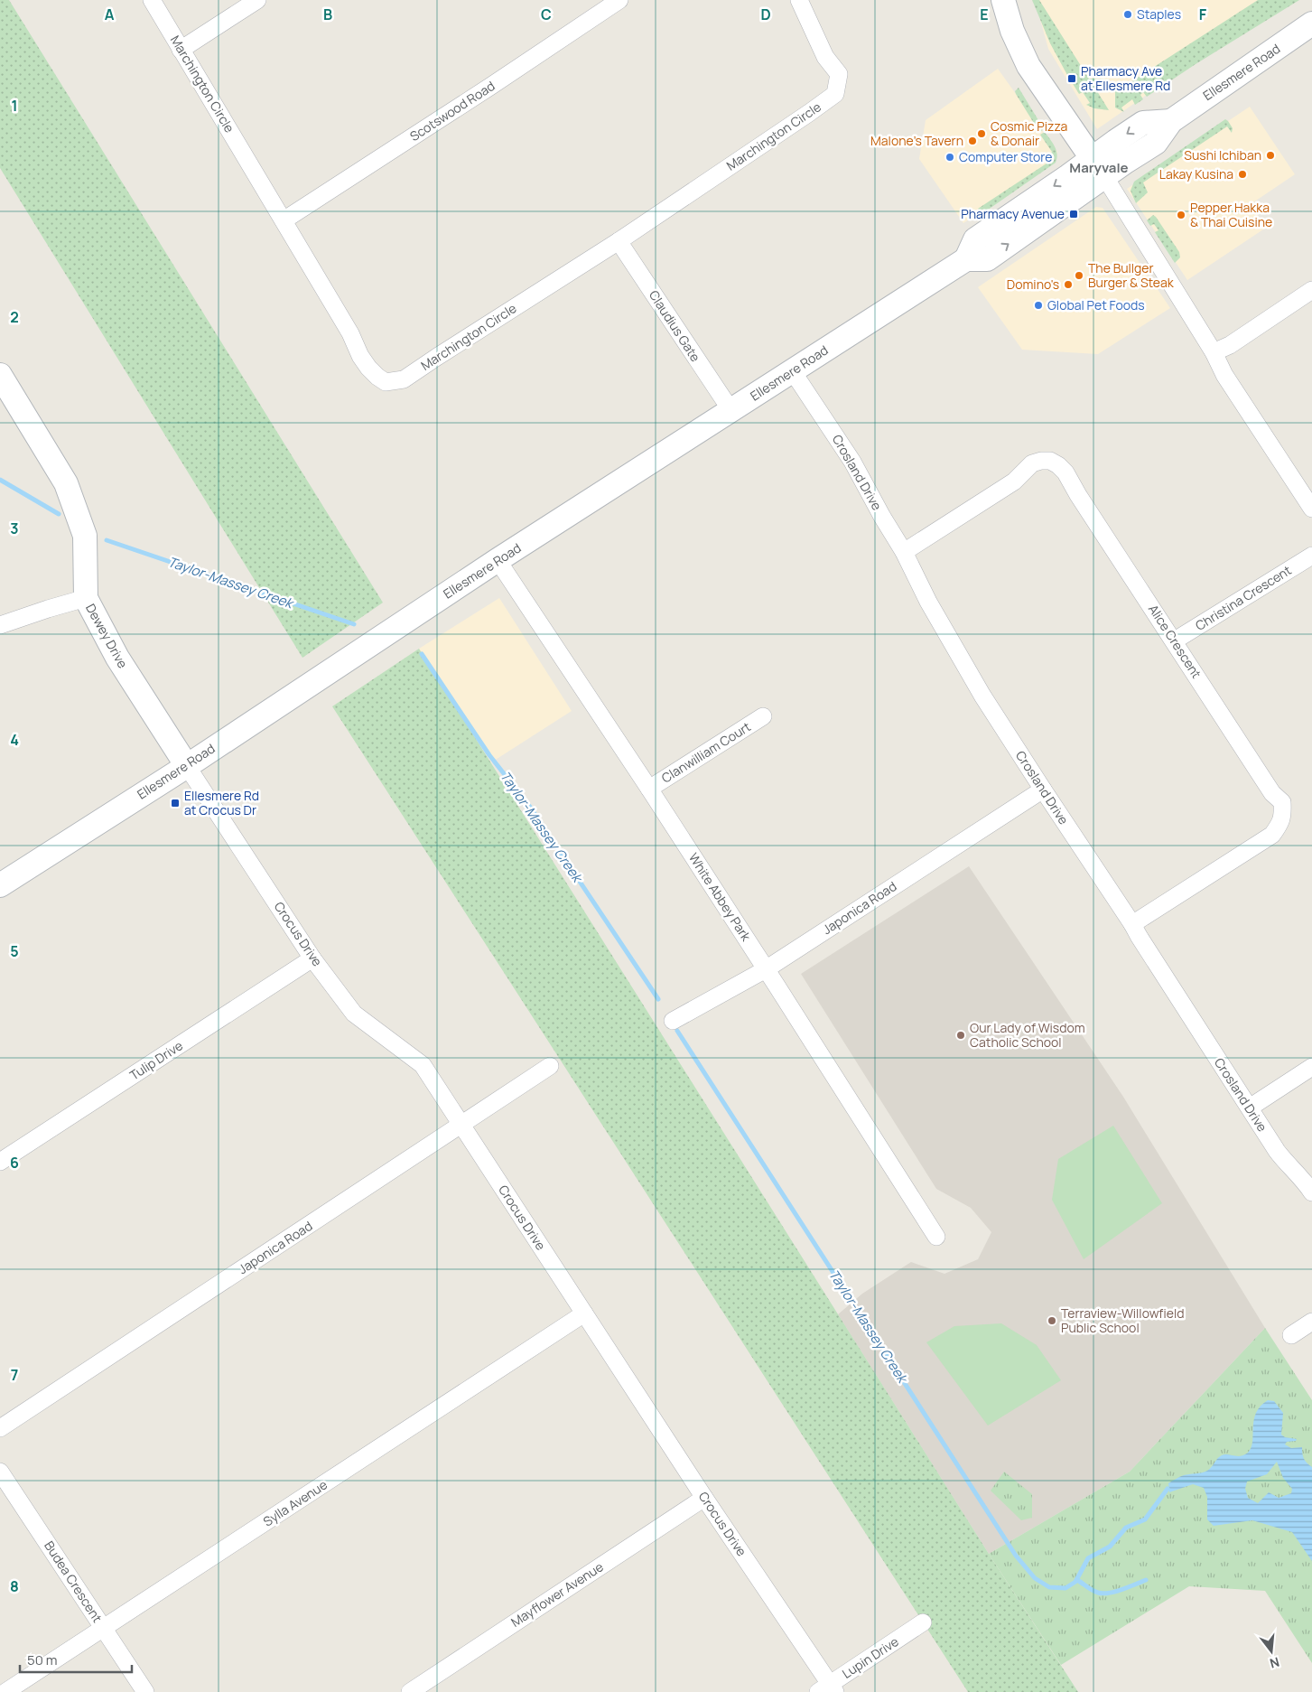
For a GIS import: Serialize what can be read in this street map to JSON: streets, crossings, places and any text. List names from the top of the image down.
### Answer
{
  "streets": {
    "main road": ["Ellesmere Road", "Dewey Drive"],
    "street": [
      "Marchington Circle",
      "Scotswood Road",
      "Claudius Gate",
      "Crosland Drive",
      "Christina Crescent",
      "Alice Crescent",
      "Clanwilliam Court",
      "White Abbey Park",
      "Japonica Road",
      "Crocus Drive",
      "Tulip Drive",
      "Sylla Avenue",
      "Budea Crescent",
      "Mayflower Avenue",
      "Lupin Drive"
    ]
  },
  "crossings": [
    ["Ellesmere Road", "Claudius Gate"],
    ["Ellesmere Road", "Crosland Drive"],
    ["Ellesmere Road", "Dewey Drive"],
    ["Ellesmere Road", "White Abbey Park"],
    ["Ellesmere Road", "Crocus Drive"],
    ["Marchington Circle", "Scotswood Road"],
    ["Marchington Circle", "Claudius Gate"],
    ["Crosland Drive", "Alice Crescent"],
    ["Crosland Drive", "Japonica Road"],
    ["Christina Crescent", "Alice Crescent"],
    ["Dewey Drive", "Crocus Drive"],
    ["Clanwilliam Court", "White Abbey Park"],
    ["White Abbey Park", "Japonica Road"],
    ["Japonica Road", "Crocus Drive"],
    ["Crocus Drive", "Tulip Drive"],
    ["Crocus Drive", "Sylla Avenue"],
    ["Crocus Drive", "Mayflower Avenue"],
    ["Crocus Drive", "Lupin Drive"],
    ["Sylla Avenue", "Budea Crescent"]
  ],
  "districts": ["Maryvale"],
  "water": ["Taylor-Massey Creek"],
  "places": {
    "other": [
      "Staples",
      "Cosmic Pizza & Donair",
      "Malone's Tavern",
      "Sushi Ichiban",
      "Computer Store",
      "Lakay Kusina",
      "Pepper Hakka & Thai Cuisine",
      "The Bullger Burger & Steak",
      "Domino's",
      "Global Pet Foods",
      "Our Lady of Wisdom Catholic School",
      "Terraview-Willowfield Public School"
    ],
    "transit": ["Pharmacy Ave at Ellesmere Rd", "Pharmacy Avenue", "Ellesmere Rd at Crocus Dr"]
  },
  "scale_bar": "50 m",
  "north": "bottom",
  "grid": {
    "columns": [
      "A",
      "B",
      "C",
      "D",
      "E",
      "F"
    ],
    "rows": [
      "1",
      "2",
      "3",
      "4",
      "5",
      "6",
      "7",
      "8"
    ]
  }
}
